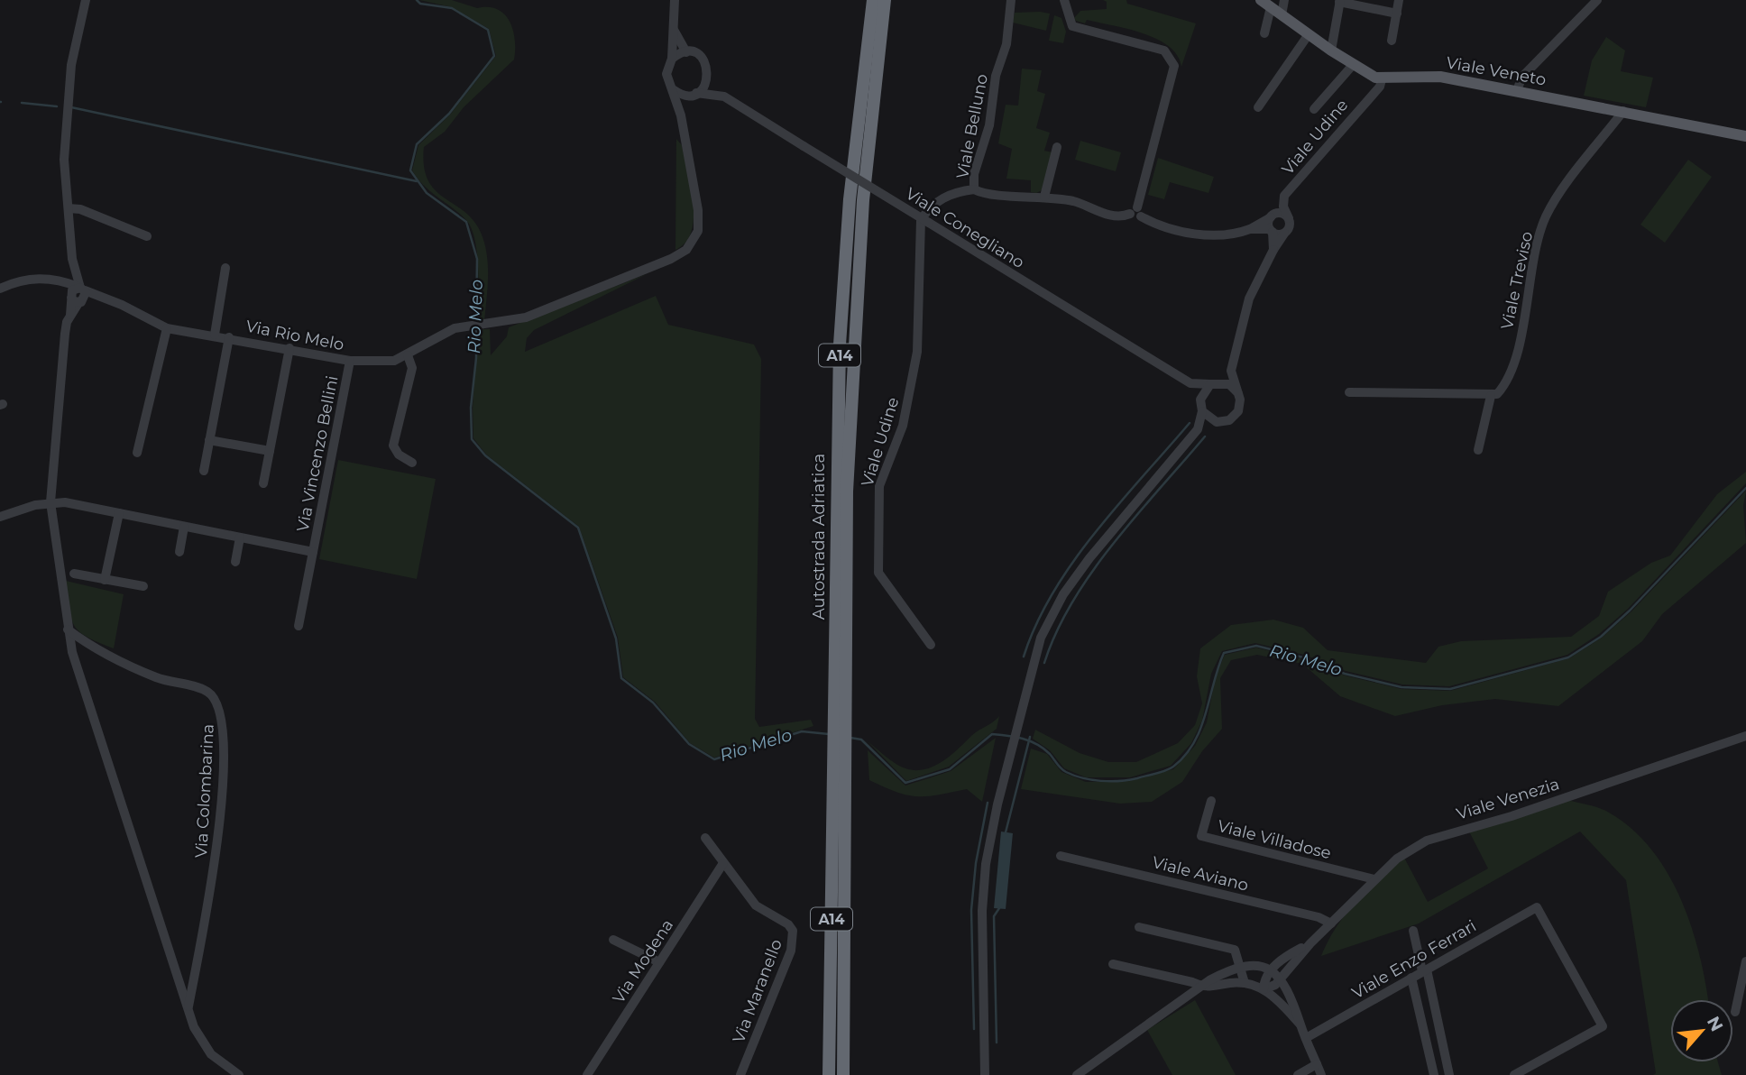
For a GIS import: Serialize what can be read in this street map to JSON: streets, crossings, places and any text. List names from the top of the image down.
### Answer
{
  "streets": {
    "highway": ["A14", "Autostrada Adriatica"],
    "main road": ["Viale Veneto"],
    "street": [
      "Viale Belluno",
      "Viale Udine",
      "Viale Conegliano",
      "Viale Treviso",
      "Via Rio Melo",
      "Via Vincenzo Bellini",
      "Via Colombarina",
      "Viale Venezia",
      "Viale Villadose",
      "Viale Aviano",
      "Viale Enzo Ferrari",
      "Via Modena",
      "Via Maranello"
    ]
  },
  "crossings": [
    ["Viale Veneto", "Viale Udine"],
    ["Viale Veneto", "Viale Treviso"],
    ["Viale Belluno", "Viale Udine"],
    ["Via Rio Melo", "Via Vincenzo Bellini"],
    ["Viale Venezia", "Viale Villadose"],
    ["Viale Venezia", "Viale Aviano"],
    ["Via Modena", "Via Maranello"]
  ],
  "water": ["Rio Melo"],
  "north": "top right"
}
